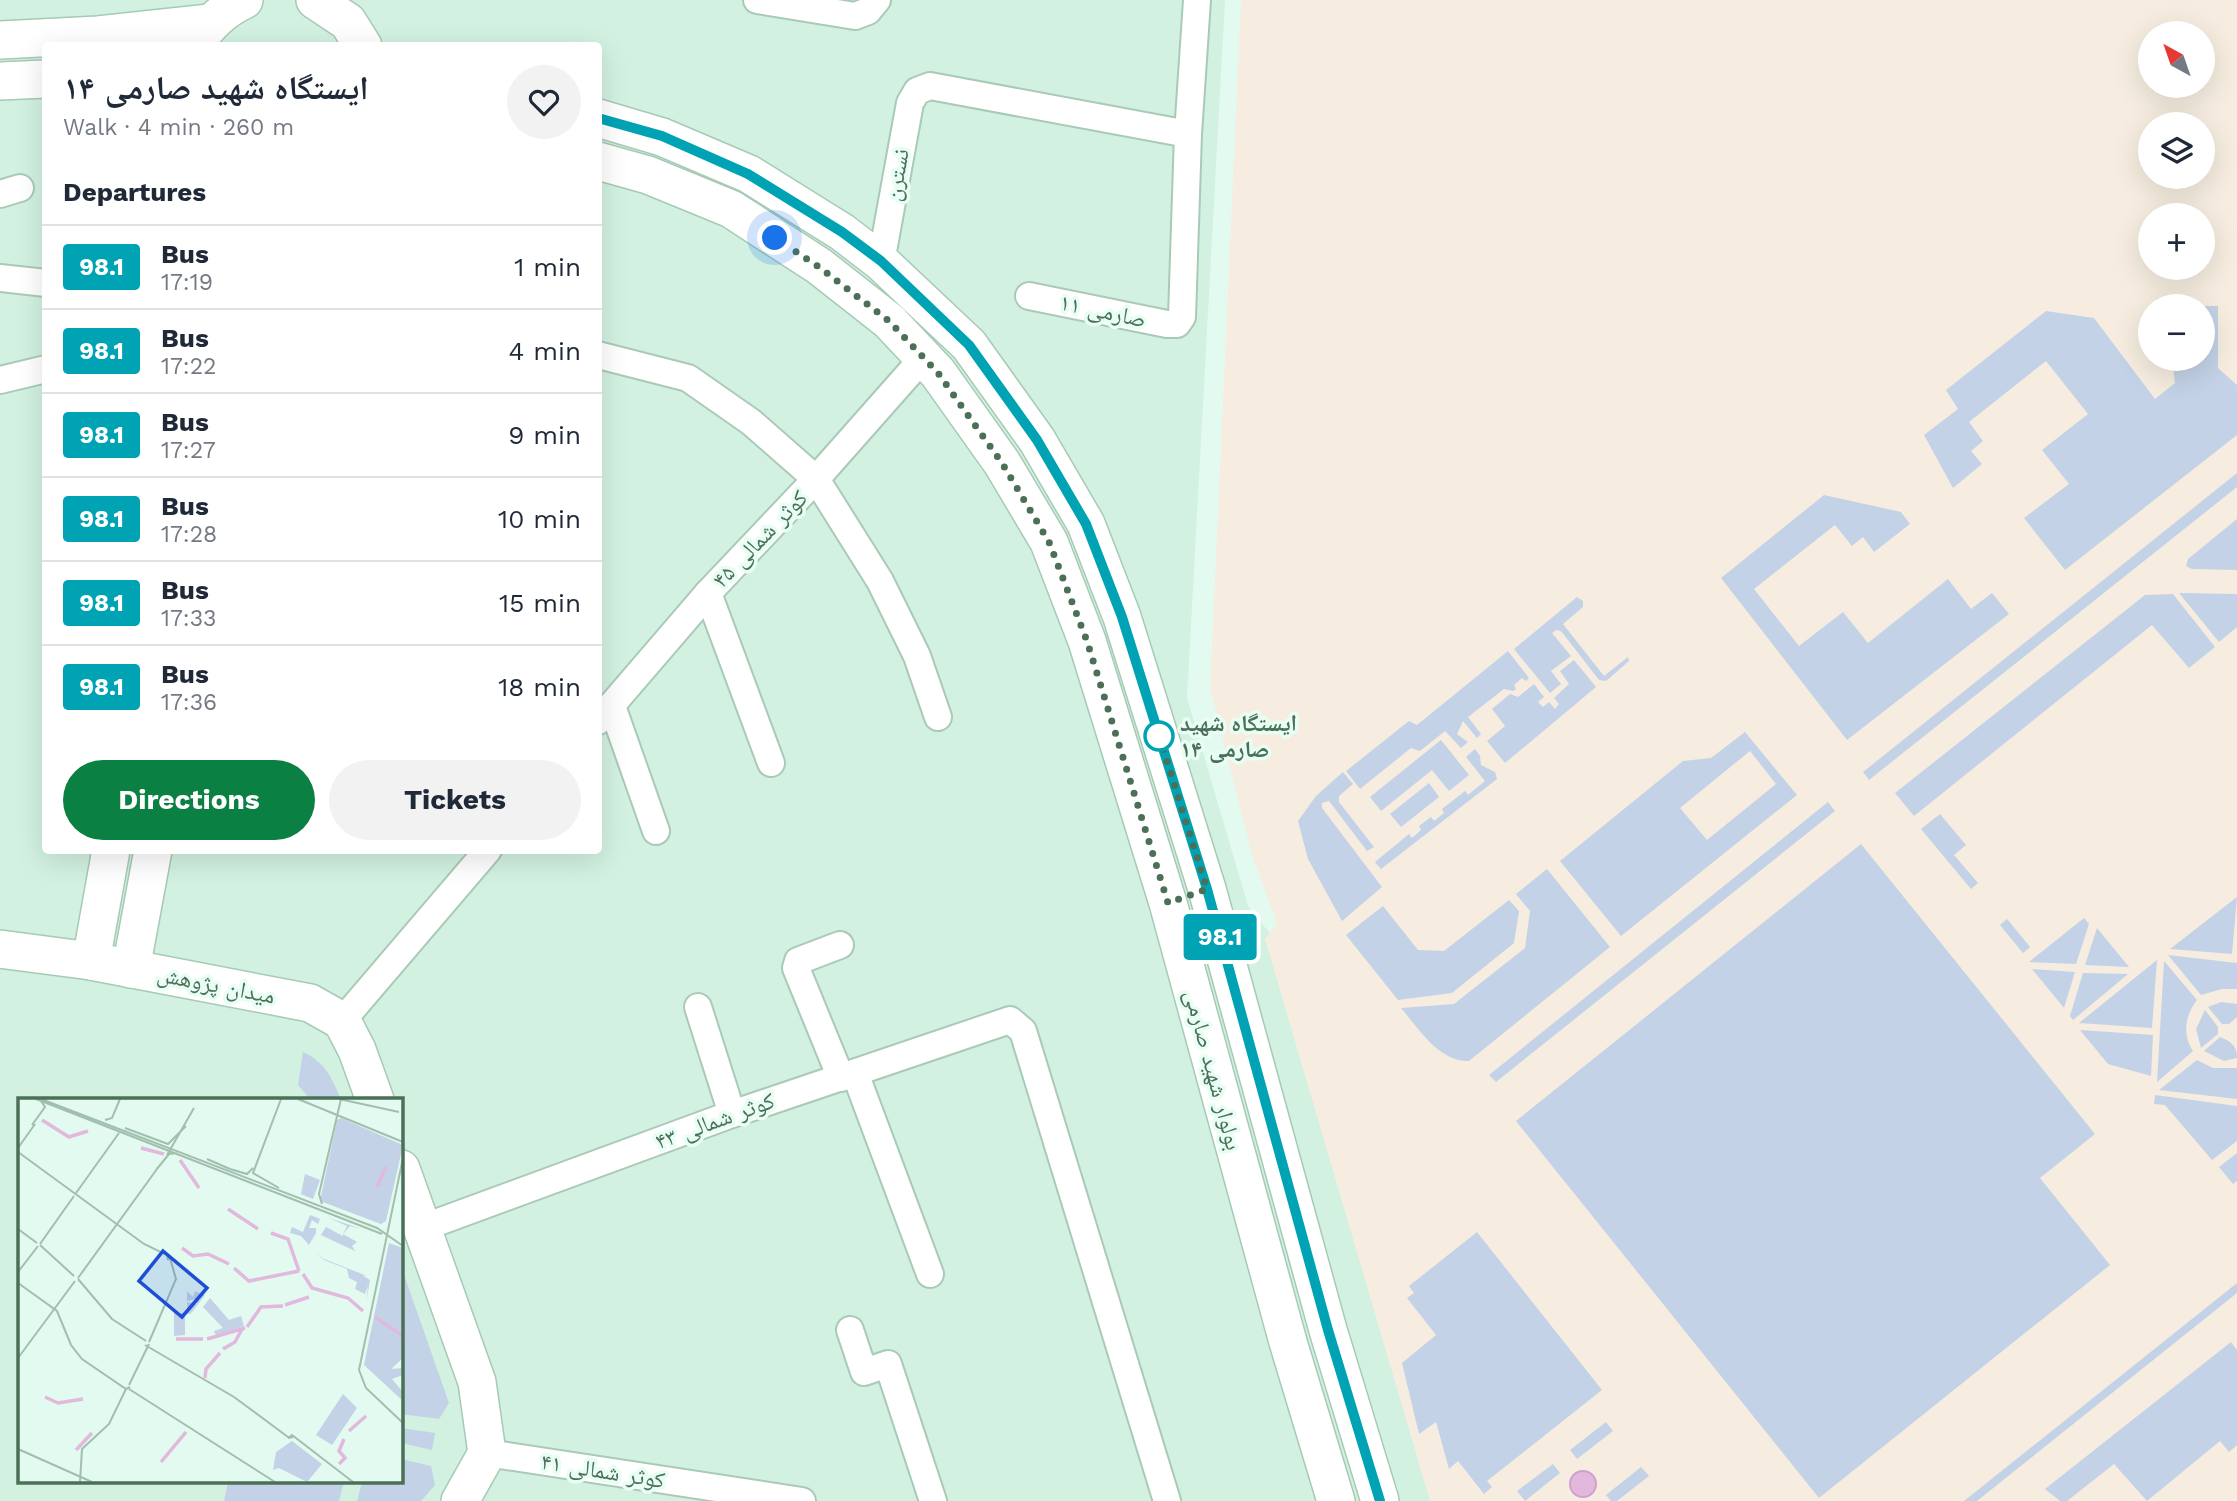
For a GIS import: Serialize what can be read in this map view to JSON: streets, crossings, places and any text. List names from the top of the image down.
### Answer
{
  "streets": {
    "main road": ["میدان پژوهش", "بولوار شهید صارمی"],
    "street": [
      "نسترن",
      "صارمی ۱۱",
      "کوثر شمالی ۴۵",
      "کوثر شمالی ۴۳",
      "کوثر شمالی ۴۱"
    ]
  },
  "crossings": [
    ["نسترن", "صارمی ۱۱"],
    ["نسترن", "بولوار شهید صارمی"],
    ["کوثر شمالی ۴۵", "بولوار شهید صارمی"]
  ],
  "places": ["ایستگاه شهید صارمی ۱۴"],
  "lines": ["bus line 98.1"],
  "north": "top left",
  "page": {
    "on_map": "98.1",
    "map_buttons": ["+", "−"],
    "heading": [
      ["ایستگاه شهید صارمی ۱۴", "Walk · 4 min · 260 m"],
      "Departures"
    ],
    "list": [
      {
        "mark": "98.1",
        "name": "Bus",
        "note": "17:19",
        "value": "1 min"
      },
      {
        "mark": "98.1",
        "name": "Bus",
        "note": "17:22",
        "value": "4 min"
      },
      {
        "mark": "98.1",
        "name": "Bus",
        "note": "17:27",
        "value": "9 min"
      },
      {
        "mark": "98.1",
        "name": "Bus",
        "note": "17:28",
        "value": "10 min"
      },
      {
        "mark": "98.1",
        "name": "Bus",
        "note": "17:33",
        "value": "15 min"
      },
      {
        "mark": "98.1",
        "name": "Bus",
        "note": "17:36",
        "value": "18 min"
      }
    ],
    "buttons": ["Directions", "Tickets"]
  }
}
